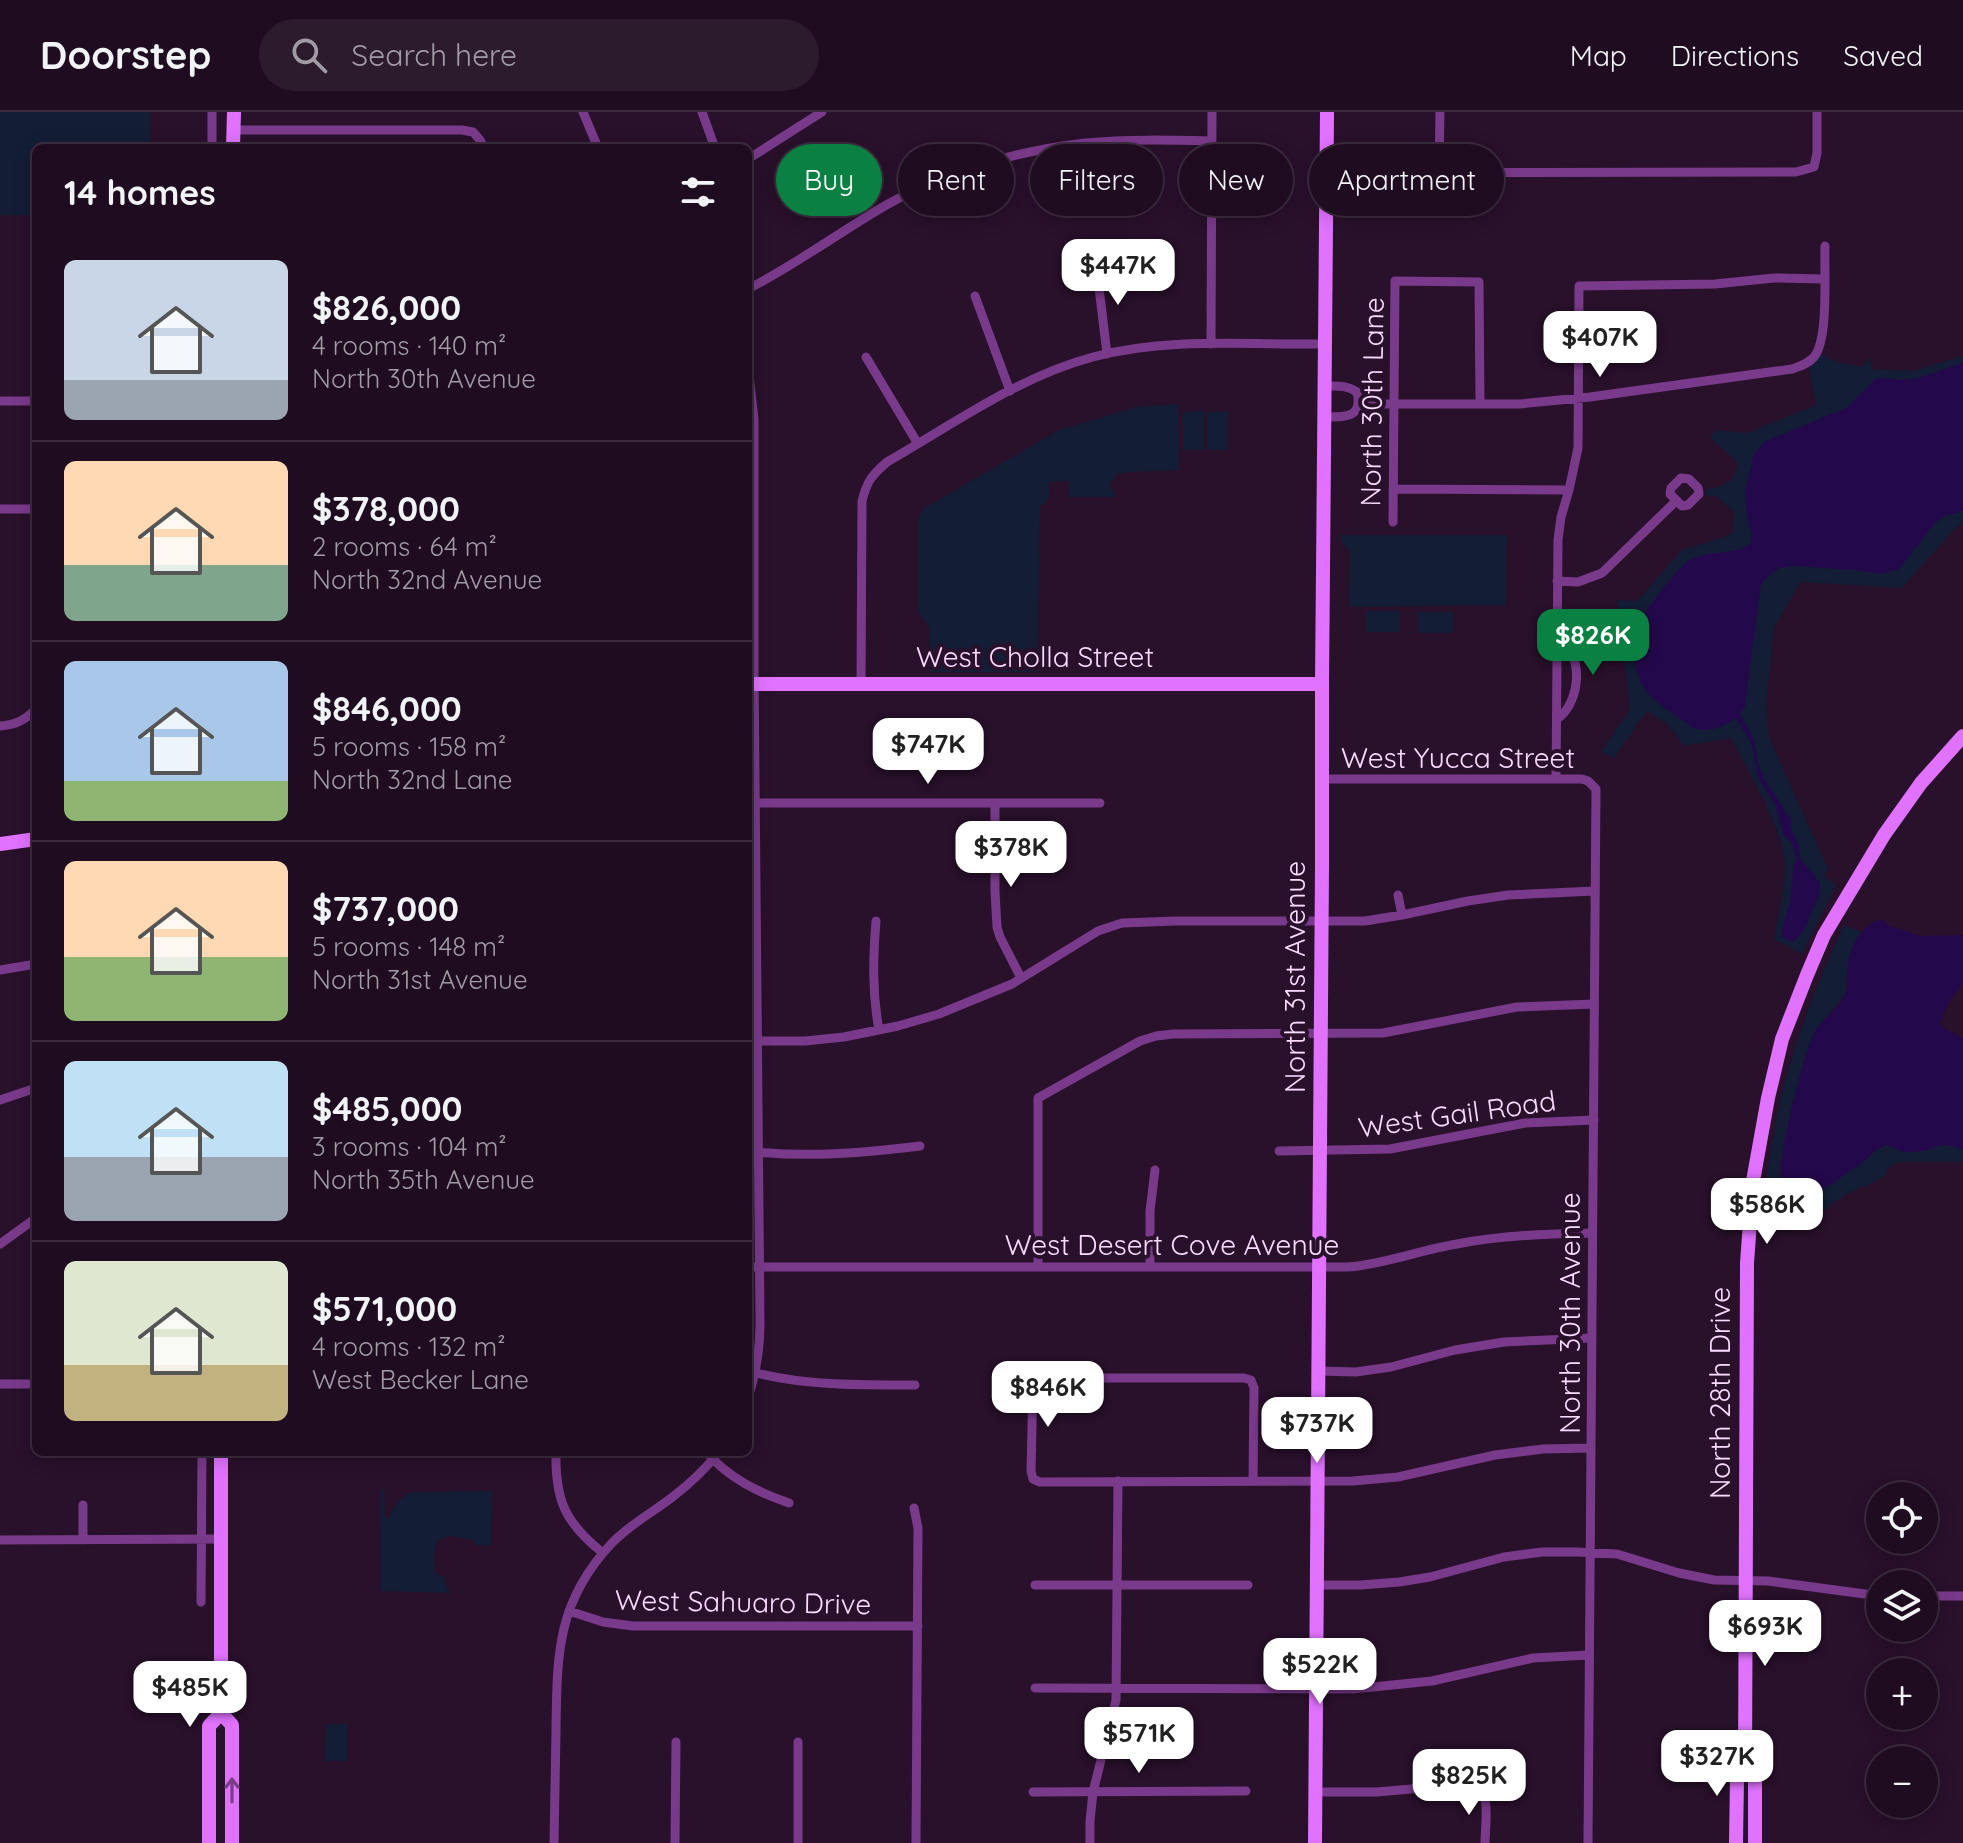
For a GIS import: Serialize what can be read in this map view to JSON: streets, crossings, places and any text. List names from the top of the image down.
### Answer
{
  "streets": {
    "street": [
      "North 30th Lane",
      "West Cholla Street",
      "West Yucca Street",
      "North 31st Avenue",
      "West Gail Road",
      "West Desert Cove Avenue",
      "North 30th Avenue",
      "North 28th Drive",
      "West Sahuaro Drive"
    ]
  },
  "crossings": [
    ["West Cholla Street", "North 31st Avenue"],
    ["West Yucca Street", "North 31st Avenue"],
    ["West Yucca Street", "North 30th Avenue"],
    ["North 31st Avenue", "West Gail Road"],
    ["North 31st Avenue", "West Desert Cove Avenue"],
    ["West Gail Road", "North 30th Avenue"],
    ["West Desert Cove Avenue", "North 30th Avenue"]
  ],
  "page": {
    "header": "Doorstep",
    "search": "Search here",
    "nav": ["Map", "Directions", "Saved"],
    "chip": [
      "Buy",
      "Rent",
      "Filters",
      "New",
      "Apartment"
    ],
    "heading": "14 homes",
    "price": [
      "$447K",
      "$407K",
      "$826K",
      "$747K",
      "$378K",
      "$586K",
      "$846K",
      "$737K",
      "$693K",
      "$522K",
      "$485K",
      "$571K",
      "$327K",
      "$825K"
    ],
    "list": [
      {
        "name": "$826,000",
        "note": "4 rooms · 140 m² · North 30th Avenue"
      },
      {
        "name": "$378,000",
        "note": "2 rooms · 64 m² · North 32nd Avenue"
      },
      {
        "name": "$846,000",
        "note": "5 rooms · 158 m² · North 32nd Lane"
      },
      {
        "name": "$737,000",
        "note": "5 rooms · 148 m² · North 31st Avenue"
      },
      {
        "name": "$485,000",
        "note": "3 rooms · 104 m² · North 35th Avenue"
      },
      {
        "name": "$571,000",
        "note": "4 rooms · 132 m² · West Becker Lane"
      }
    ],
    "map_buttons": ["+", "−"]
  }
}
